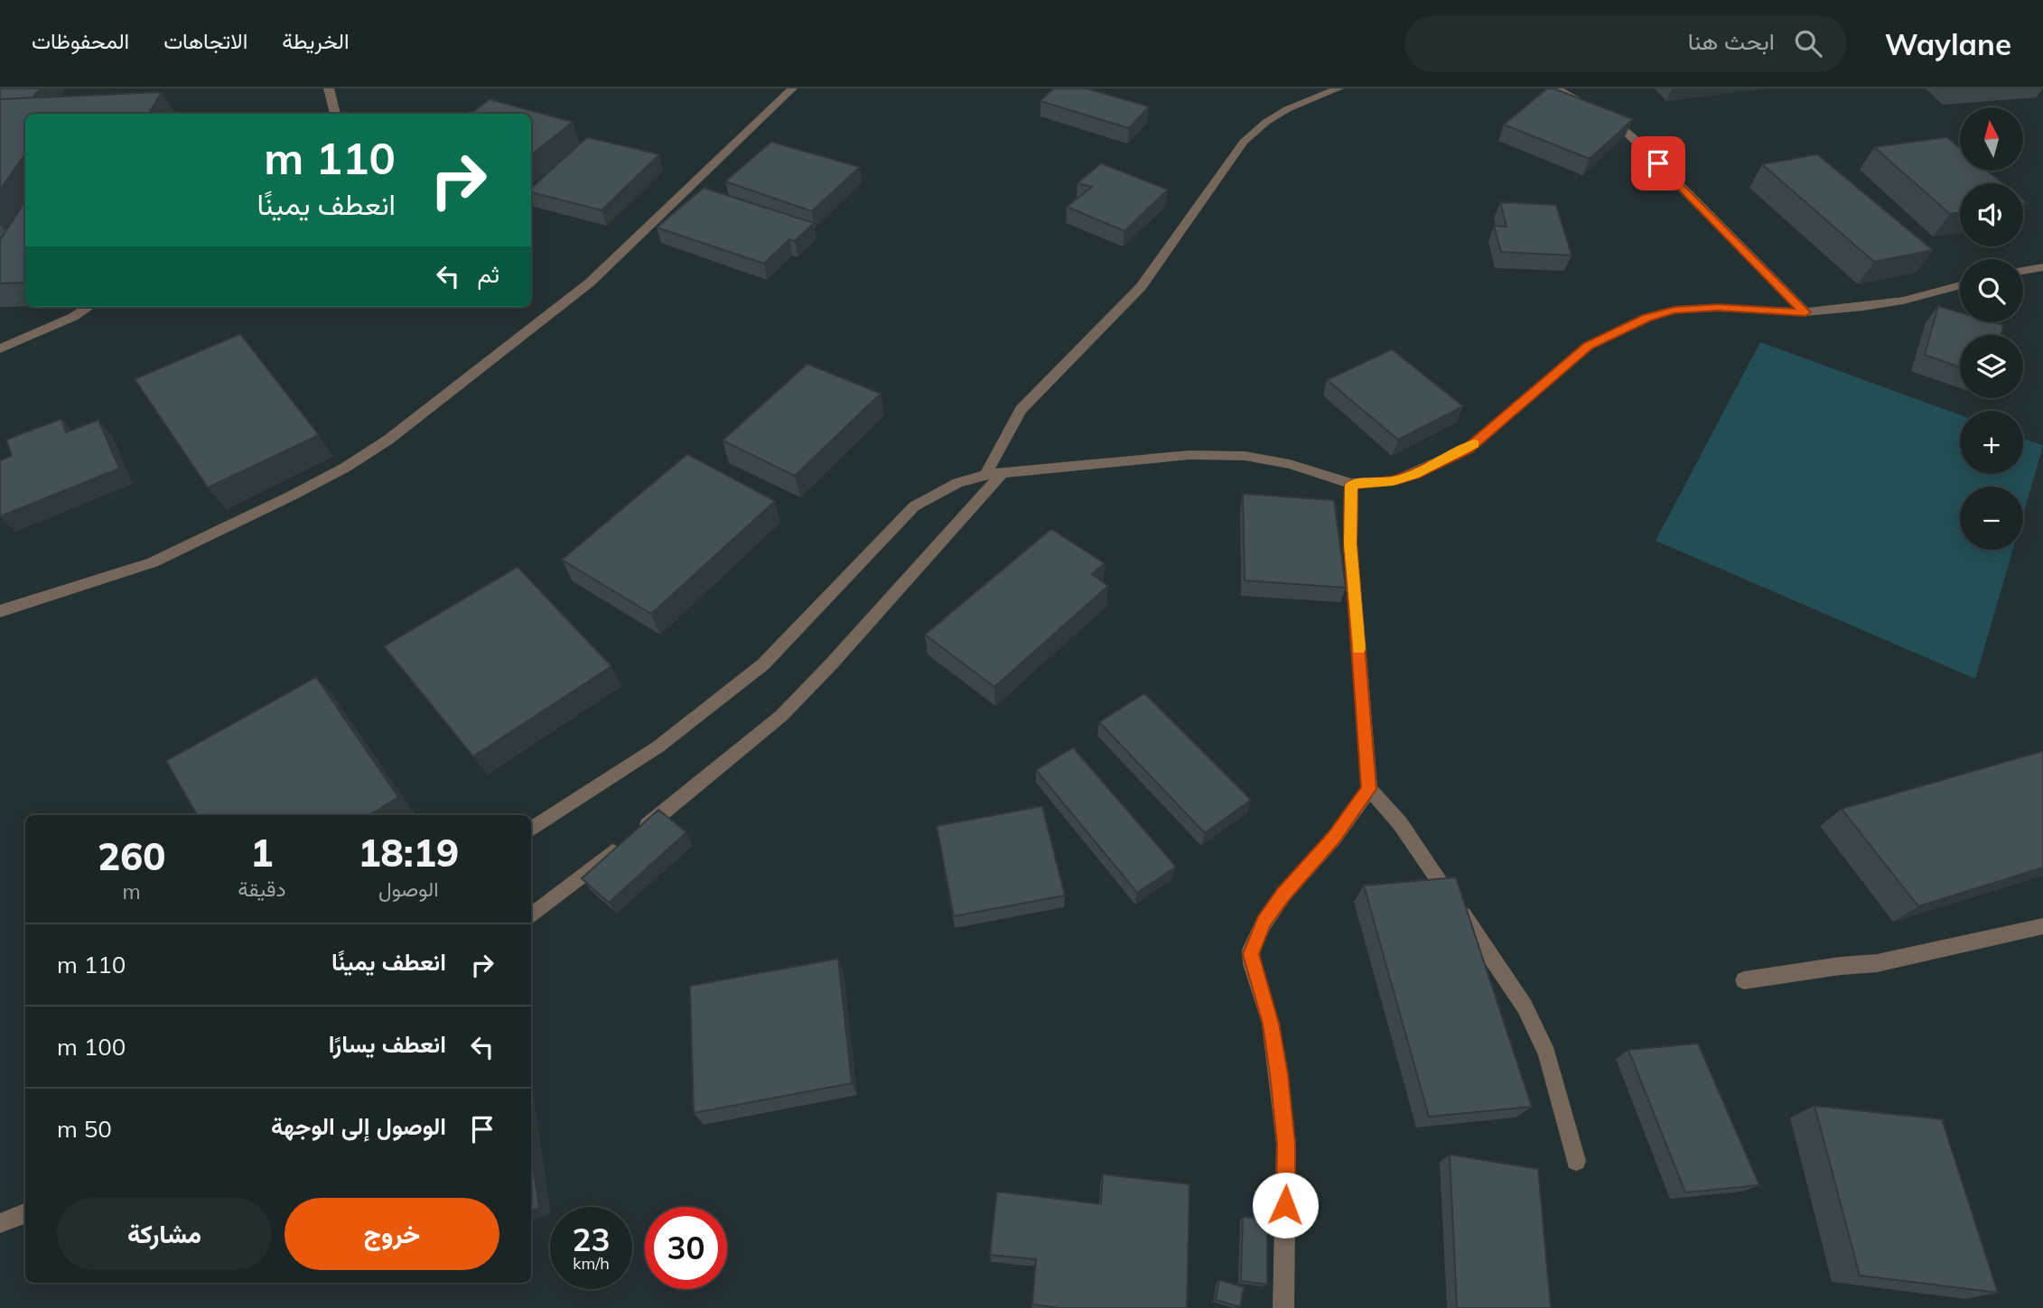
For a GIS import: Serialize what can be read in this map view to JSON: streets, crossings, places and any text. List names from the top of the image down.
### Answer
{
  "north": "top",
  "page": {
    "header": "Waylane",
    "search": "ابحث هنا",
    "nav": ["الخريطة", "الاتجاهات", "المحفوظات"],
    "map_buttons": ["+", "−"],
    "turn": ["110 m", "انعطف يمينًا"],
    "then": "ثم",
    "eta": [
      "18:19",
      "الوصول",
      "1",
      "دقيقة",
      "260",
      "m"
    ],
    "list": [
      {
        "name": "انعطف يمينًا",
        "value": "110 m"
      },
      {
        "name": "انعطف يسارًا",
        "value": "100 m"
      },
      {
        "name": "الوصول إلى الوجهة",
        "value": "50 m"
      }
    ],
    "buttons": ["خروج", "مشاركة"],
    "speed": "23 km/h",
    "limit": "30"
  }
}
